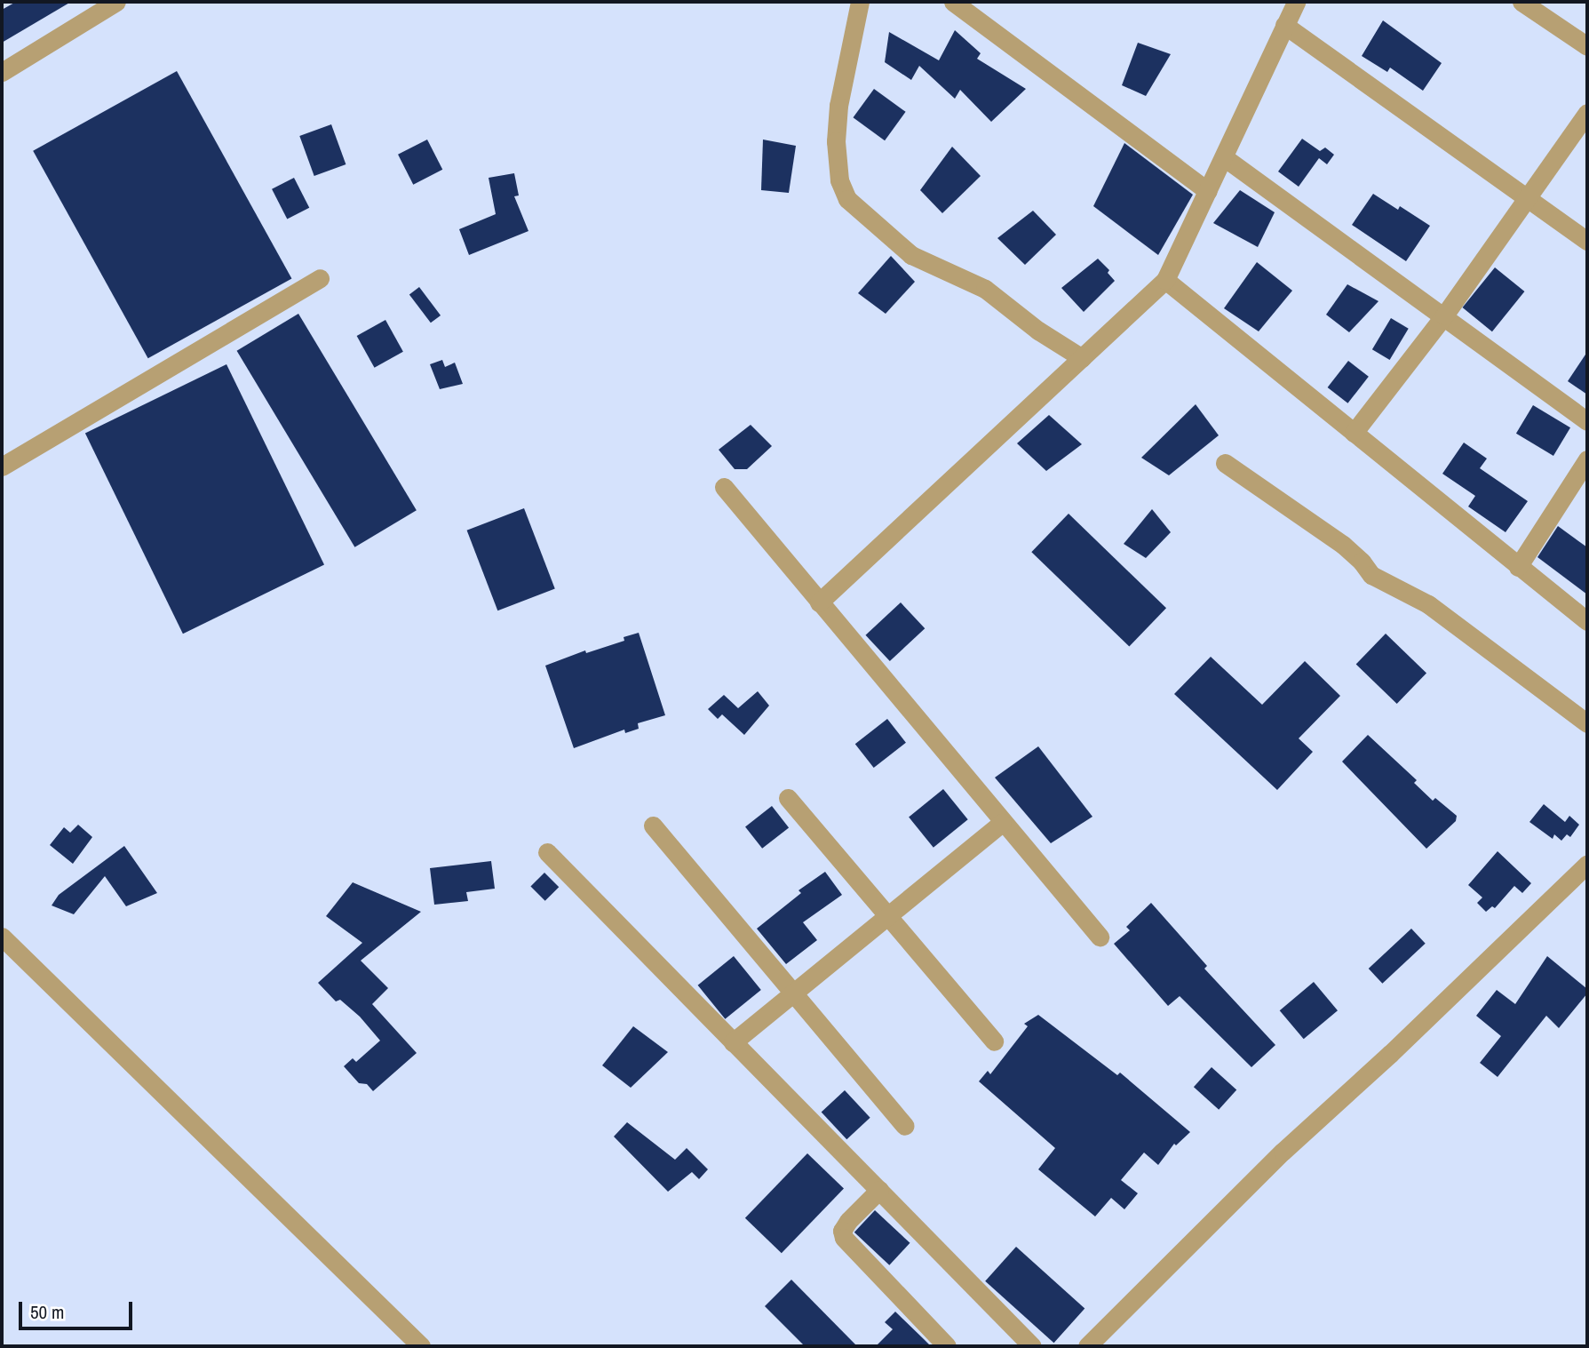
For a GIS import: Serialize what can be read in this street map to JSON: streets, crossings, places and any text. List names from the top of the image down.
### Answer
{
  "scale_bar": "50 m"
}
